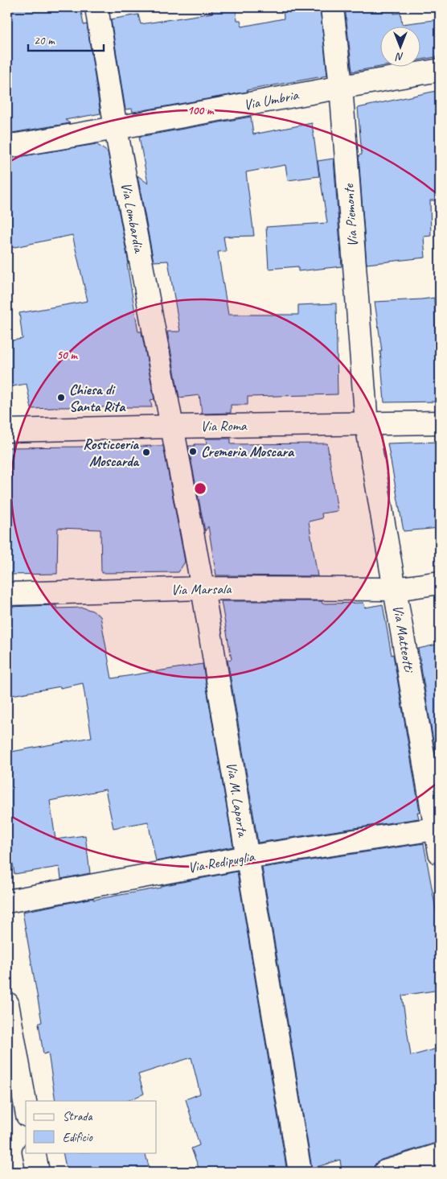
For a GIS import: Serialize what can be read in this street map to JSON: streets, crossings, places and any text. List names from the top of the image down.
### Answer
{
  "streets": {
    "street": [
      "Via Umbria",
      "Via Piemonte",
      "Via Lombardia",
      "Via Roma",
      "Via Marsala",
      "Via Matteotti",
      "Via M. Laporta",
      "Via Redipuglia"
    ]
  },
  "crossings": [
    ["Via Umbria", "Via Piemonte"],
    ["Via Umbria", "Via Lombardia"],
    ["Via Piemonte", "Via Roma"],
    ["Via Piemonte", "Via Matteotti"],
    ["Via Lombardia", "Via Roma"],
    ["Via Lombardia", "Via M. Laporta"],
    ["Via Roma", "Via Matteotti"],
    ["Via Roma", "Via M. Laporta"],
    ["Via Marsala", "Via Matteotti"],
    ["Via Marsala", "Via M. Laporta"],
    ["Via Matteotti", "Via Redipuglia"],
    ["Via M. Laporta", "Via Redipuglia"]
  ],
  "places": ["Chiesa di Santa Rita", "Cremeria Moscara", "Rosticceria Moscarda"],
  "legend": ["Strada", "Edificio"],
  "scale_bar": "20 m",
  "north": "bottom",
  "rings": ["100 m", "50 m"]
}
